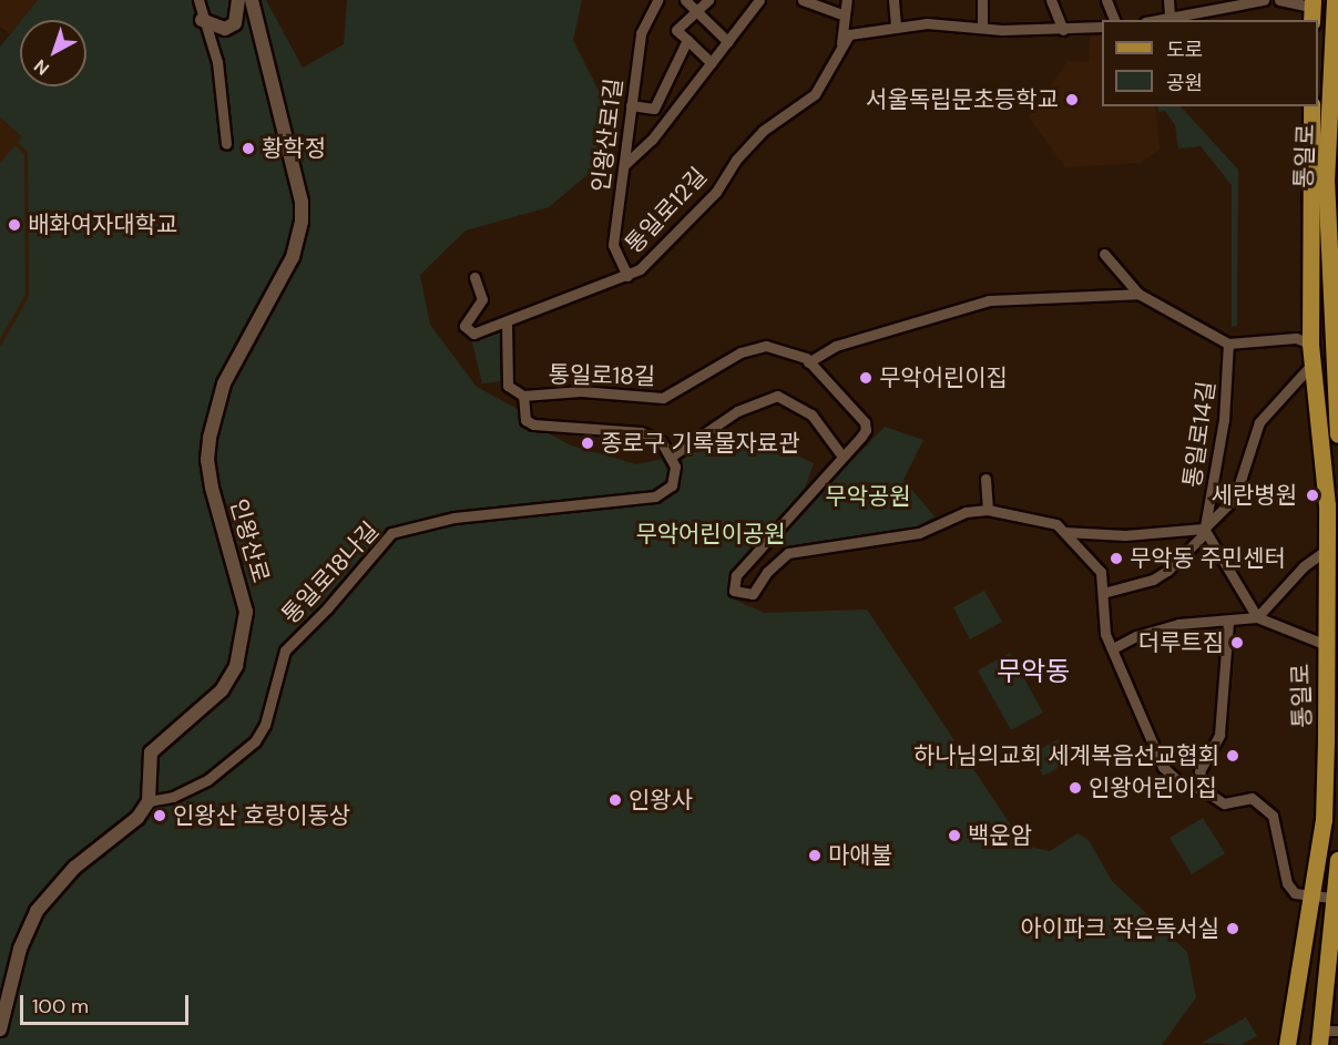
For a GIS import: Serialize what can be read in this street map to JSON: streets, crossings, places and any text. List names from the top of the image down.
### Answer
{
  "streets": {
    "main road": ["통일로"],
    "street": [
      "인왕산로1길",
      "통일로12길",
      "통일로18길",
      "통일로14길",
      "인왕산로",
      "통일로18나길"
    ]
  },
  "crossings": [
    ["인왕산로1길", "통일로12길"],
    ["통일로", "통일로18길"],
    ["통일로", "통일로14길"],
    ["통일로12길", "통일로18길"],
    ["통일로18길", "통일로14길"],
    ["인왕산로", "통일로18나길"]
  ],
  "districts": ["무악동"],
  "parks": ["무악공원", "무악어린이공원"],
  "places": [
    "서울독립문초등학교",
    "황학정",
    "배화여자대학교",
    "무악어린이집",
    "종로구 기록물자료관",
    "세란병원",
    "무악동 주민센터",
    "더루트짐",
    "하나님의교회 세계복음선교협회",
    "인왕어린이집",
    "인왕사",
    "인왕산 호랑이동상",
    "백운암",
    "마애불",
    "아이파크 작은독서실"
  ],
  "legend": ["도로", "공원"],
  "scale_bar": "100 m",
  "north": "bottom left"
}
